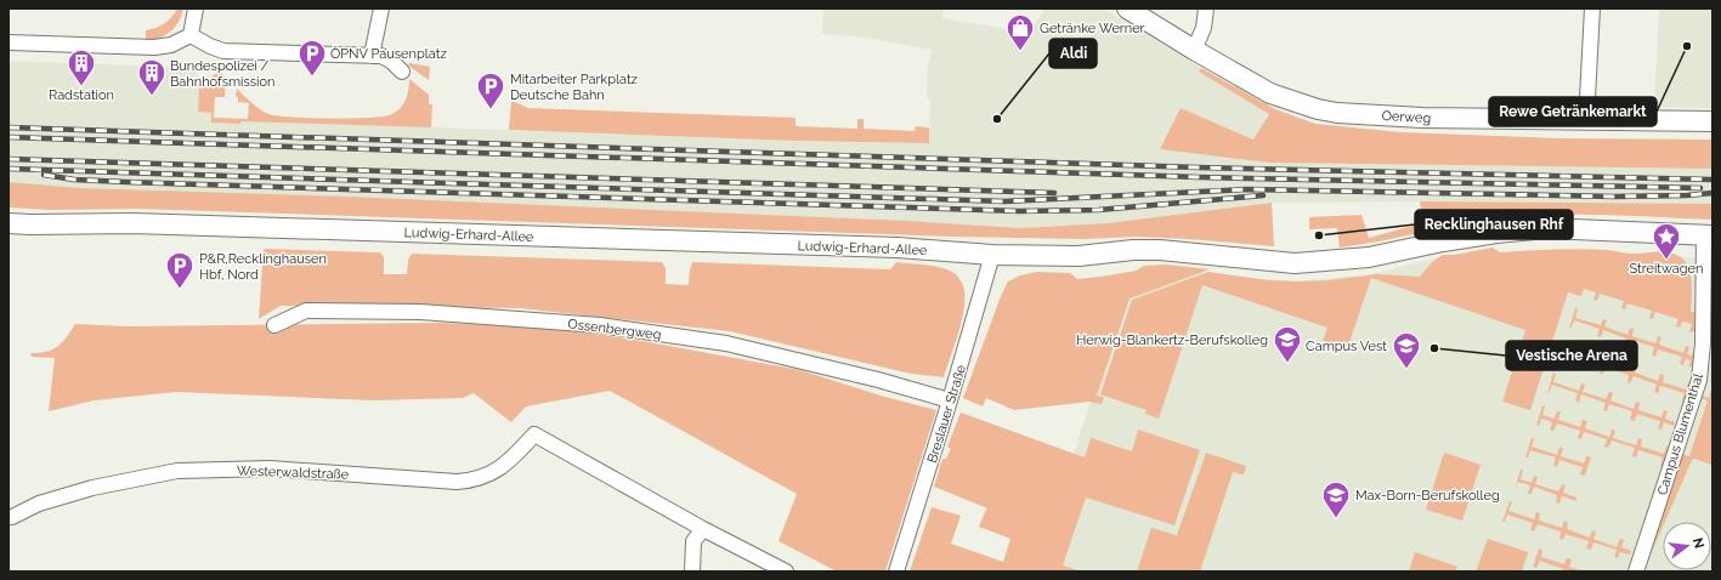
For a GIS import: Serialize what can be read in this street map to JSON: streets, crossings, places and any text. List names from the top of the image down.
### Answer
{
  "streets": {
    "main road": ["Oerweg", "Ludwig-Erhard-Allee"],
    "street": [
      "Ossenbergweg",
      "Breslauer Straße",
      "Campus Blumenthal",
      "Westerwaldstraße"
    ]
  },
  "crossings": [
    ["Ludwig-Erhard-Allee", "Breslauer Straße"],
    ["Ludwig-Erhard-Allee", "Campus Blumenthal"],
    ["Ossenbergweg", "Breslauer Straße"]
  ],
  "places": {
    "other": [
      "Rewe Getränkemarkt",
      "Aldi",
      "Recklinghausen Rhf",
      "Vestische Arena"
    ],
    "shop": ["Getränke Werner"],
    "parking": ["ÖPNV Pausenplatz", "Mitarbeiter Parkplatz Deutsche Bahn", "P&R,Recklinghausen Hbf, Nord"],
    "building": ["Radstation", "Bundespolizei / Bahnhofsmission"],
    "place": ["Streitwagen"],
    "school or university": ["Herwig-Blankertz-Berufskolleg", "Campus Vest", "Max-Born-Berufskolleg"]
  },
  "north": "right"
}
